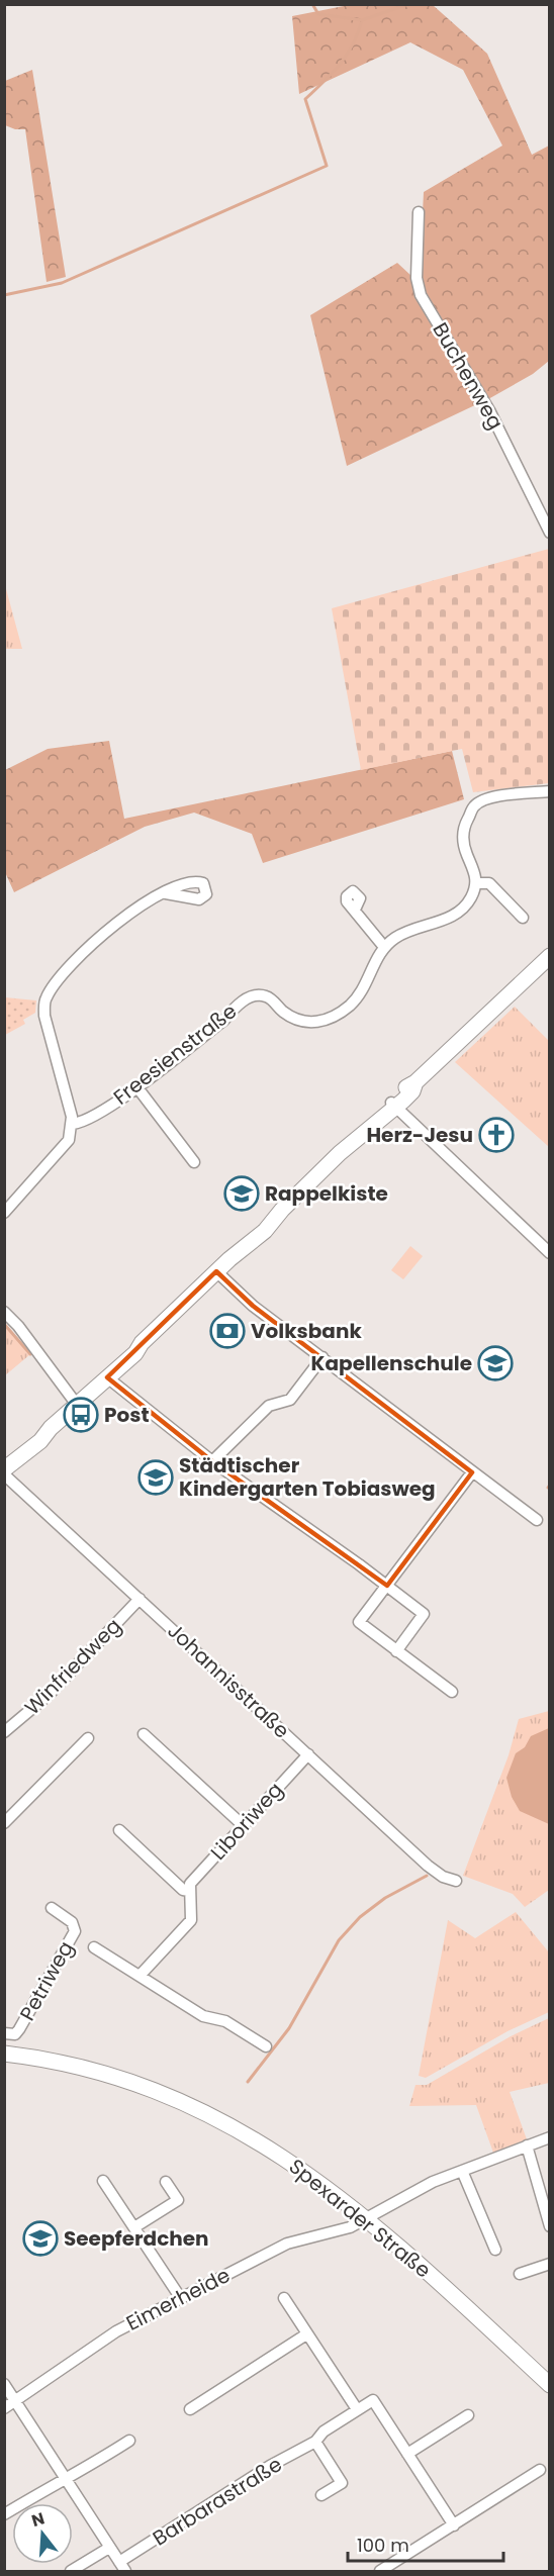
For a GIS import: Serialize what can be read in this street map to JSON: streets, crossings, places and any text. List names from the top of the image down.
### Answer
{
  "streets": {
    "main road": ["Spexarder Straße"],
    "street": [
      "Buchenweg",
      "Freesienstraße",
      "Winfriedweg",
      "Johannisstraße",
      "Liboriweg",
      "Petriweg",
      "Eimerheide",
      "Barbarastraße"
    ]
  },
  "crossings": [
    ["Winfriedweg", "Johannisstraße"],
    ["Johannisstraße", "Liboriweg"],
    ["Spexarder Straße", "Eimerheide"]
  ],
  "places": {
    "church": ["Herz-Jesu"],
    "school or university": [
      "Rappelkiste",
      "Kapellenschule",
      "Städtischer Kindergarten Tobiasweg",
      "Seepferdchen"
    ],
    "bank": ["Volksbank"],
    "bus stop": ["Post"]
  },
  "scale_bar": "100 m",
  "north": "top"
}
